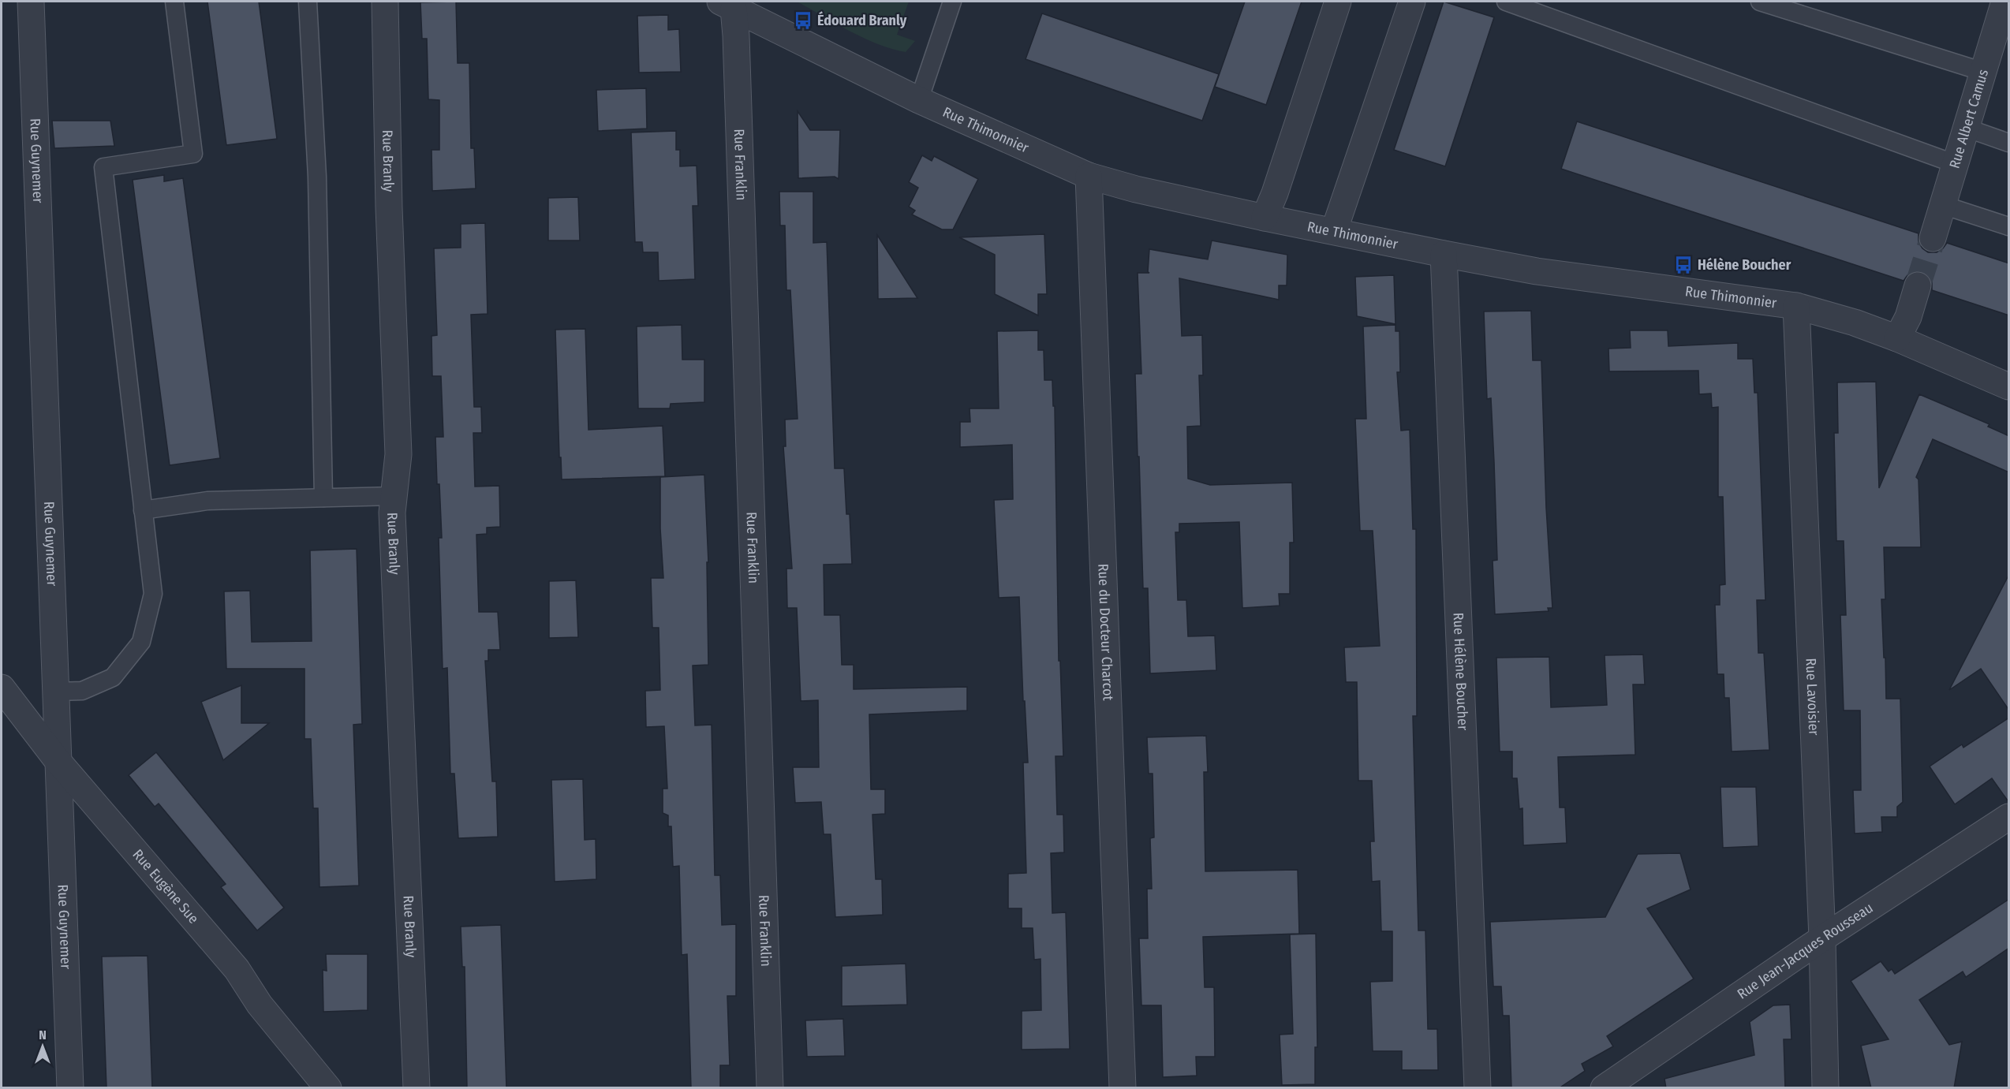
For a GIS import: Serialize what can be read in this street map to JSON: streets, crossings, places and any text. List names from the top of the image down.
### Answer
{
  "streets": {
    "street": [
      "Rue Albert Camus",
      "Rue Thimonnier",
      "Rue Guynemer",
      "Rue Branly",
      "Rue Franklin",
      "Rue du Docteur Charcot",
      "Rue Hélène Boucher",
      "Rue Lavoisier",
      "Rue Eugène Sue",
      "Rue Jean-Jacques Rousseau"
    ]
  },
  "crossings": [
    ["Rue Thimonnier", "Rue Franklin"],
    ["Rue Thimonnier", "Rue du Docteur Charcot"],
    ["Rue Thimonnier", "Rue Hélène Boucher"],
    ["Rue Thimonnier", "Rue Lavoisier"],
    ["Rue Guynemer", "Rue Eugène Sue"],
    ["Rue Lavoisier", "Rue Jean-Jacques Rousseau"]
  ],
  "places": {
    "bus stop": ["Édouard Branly", "Hélène Boucher"]
  },
  "north": "top"
}
